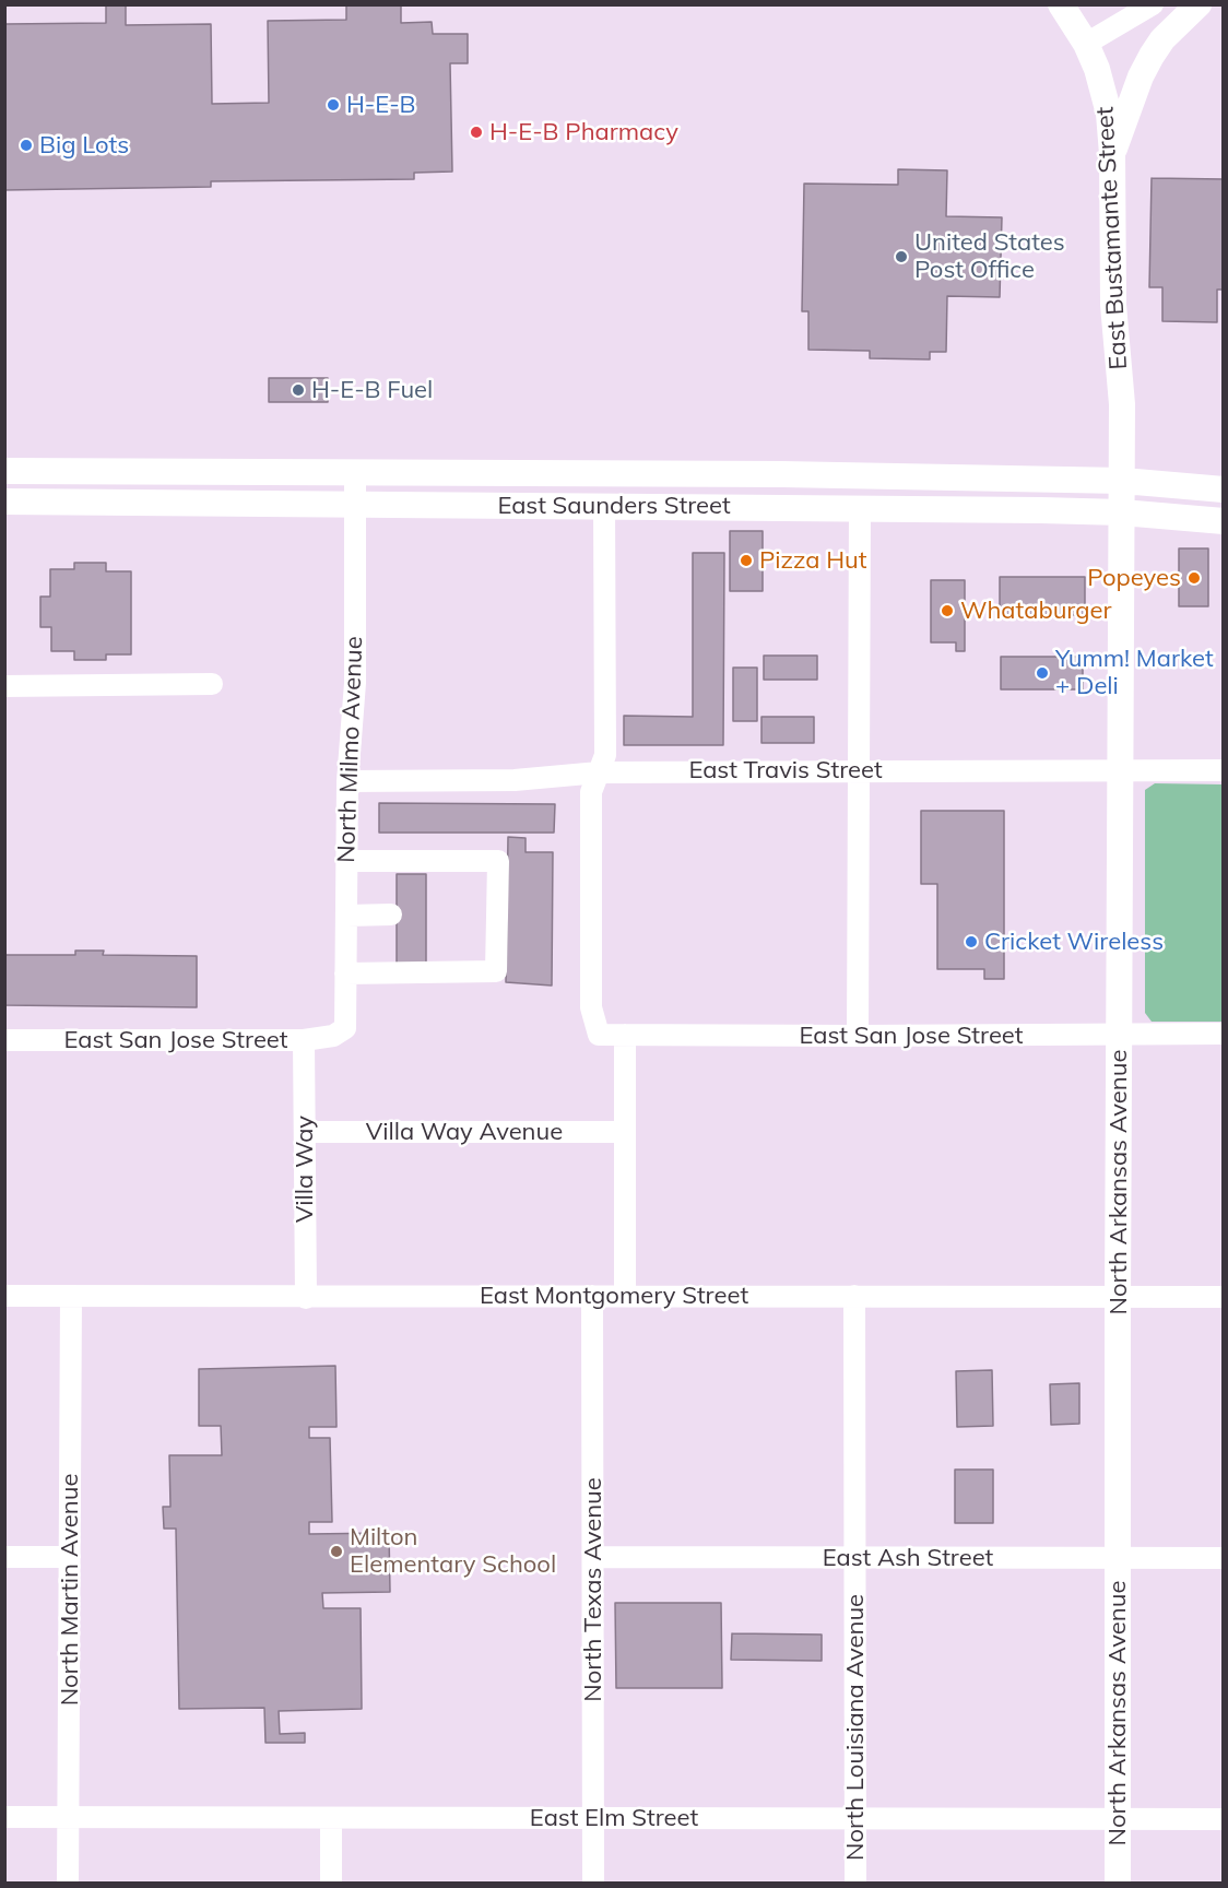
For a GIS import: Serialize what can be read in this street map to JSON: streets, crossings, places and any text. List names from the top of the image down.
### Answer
{
  "streets": {
    "main road": ["East Bustamante Street", "East Saunders Street", "North Arkansas Avenue"],
    "street": [
      "North Milmo Avenue",
      "East Travis Street",
      "East San Jose Street",
      "Villa Way Avenue",
      "Villa Way",
      "East Montgomery Street",
      "East Ash Street",
      "North Martin Avenue",
      "North Texas Avenue",
      "North Louisiana Avenue",
      "East Elm Street"
    ]
  },
  "crossings": [
    ["East Bustamante Street", "East Saunders Street"],
    ["East Bustamante Street", "North Arkansas Avenue"],
    ["East Saunders Street", "North Milmo Avenue"],
    ["East Saunders Street", "North Arkansas Avenue"],
    ["North Milmo Avenue", "East Travis Street"],
    ["North Milmo Avenue", "East San Jose Street"],
    ["East Travis Street", "East San Jose Street"],
    ["East Travis Street", "North Arkansas Avenue"],
    ["East San Jose Street", "Villa Way"],
    ["East San Jose Street", "North Arkansas Avenue"],
    ["Villa Way Avenue", "Villa Way"],
    ["Villa Way", "East Montgomery Street"],
    ["North Arkansas Avenue", "East Montgomery Street"],
    ["North Arkansas Avenue", "East Ash Street"],
    ["North Arkansas Avenue", "East Elm Street"],
    ["East Montgomery Street", "North Martin Avenue"],
    ["East Montgomery Street", "North Texas Avenue"],
    ["East Montgomery Street", "North Louisiana Avenue"],
    ["East Ash Street", "North Texas Avenue"],
    ["East Ash Street", "North Louisiana Avenue"],
    ["North Martin Avenue", "East Elm Street"],
    ["North Texas Avenue", "East Elm Street"],
    ["North Louisiana Avenue", "East Elm Street"]
  ],
  "places": [
    "H-E-B",
    "H-E-B Pharmacy",
    "Big Lots",
    "United States Post Office",
    "H-E-B Fuel",
    "Pizza Hut",
    "Popeyes",
    "Whataburger",
    "Yumm! Market + Deli",
    "Cricket Wireless",
    "Milton Elementary School"
  ]
}
